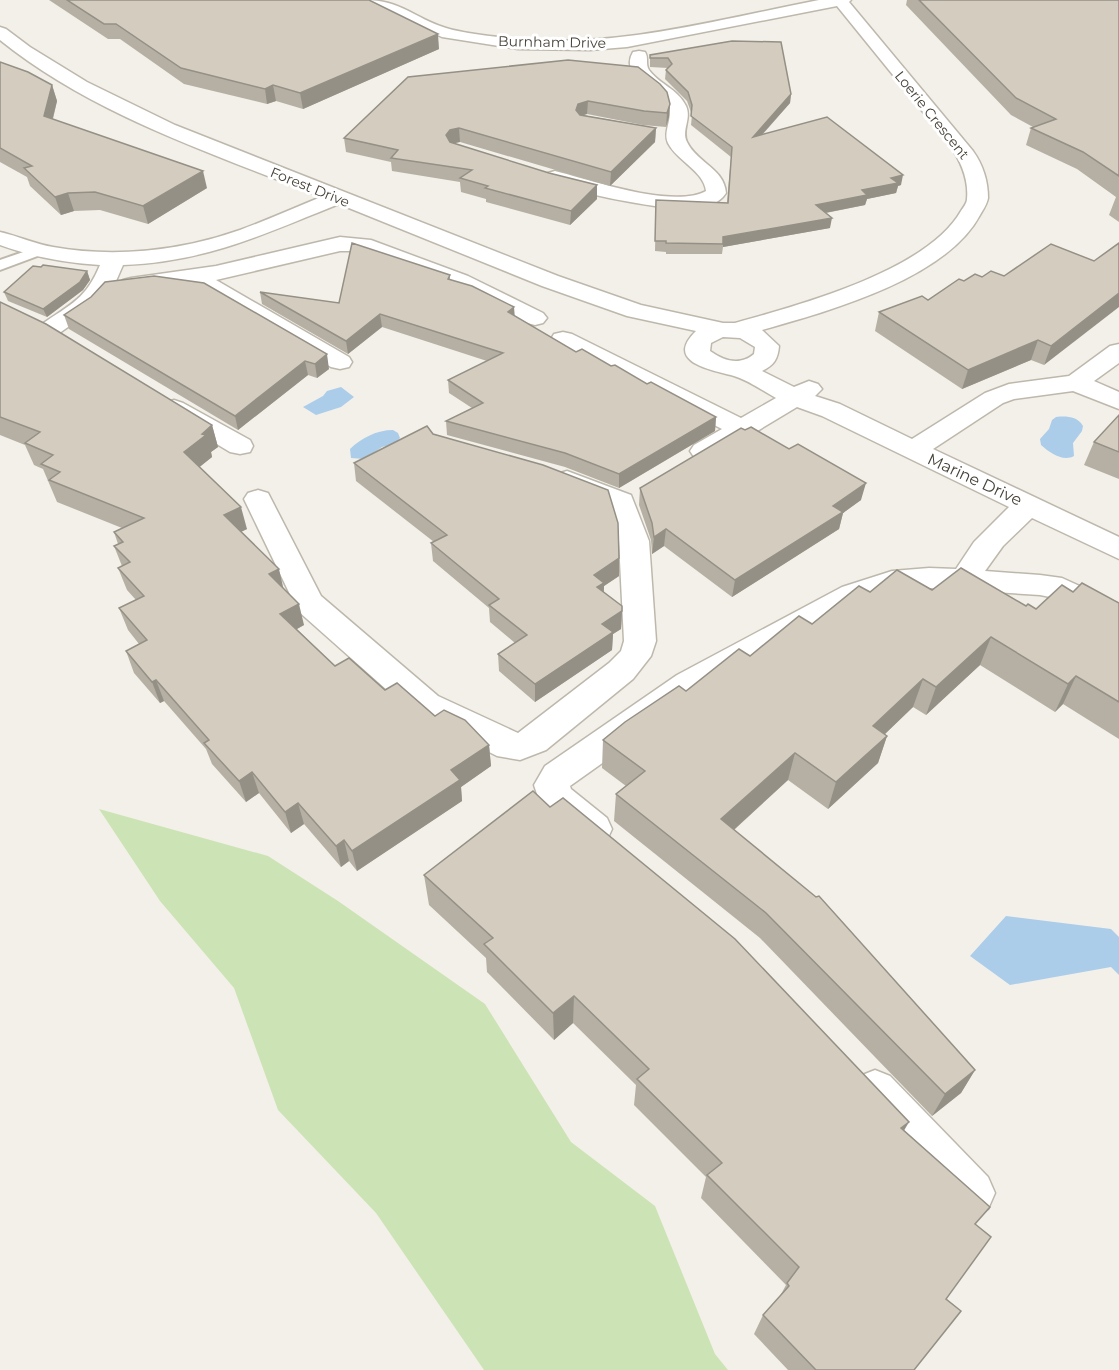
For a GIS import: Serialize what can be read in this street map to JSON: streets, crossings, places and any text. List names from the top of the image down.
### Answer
{
  "streets": {
    "street": [
      "Burnham Drive",
      "Loerie Crescent",
      "Forest Drive",
      "Marine Drive"
    ]
  },
  "crossings": [
    ["Burnham Drive", "Loerie Crescent"],
    ["Loerie Crescent", "Forest Drive"],
    ["Loerie Crescent", "Marine Drive"],
    ["Forest Drive", "Marine Drive"]
  ]
}
